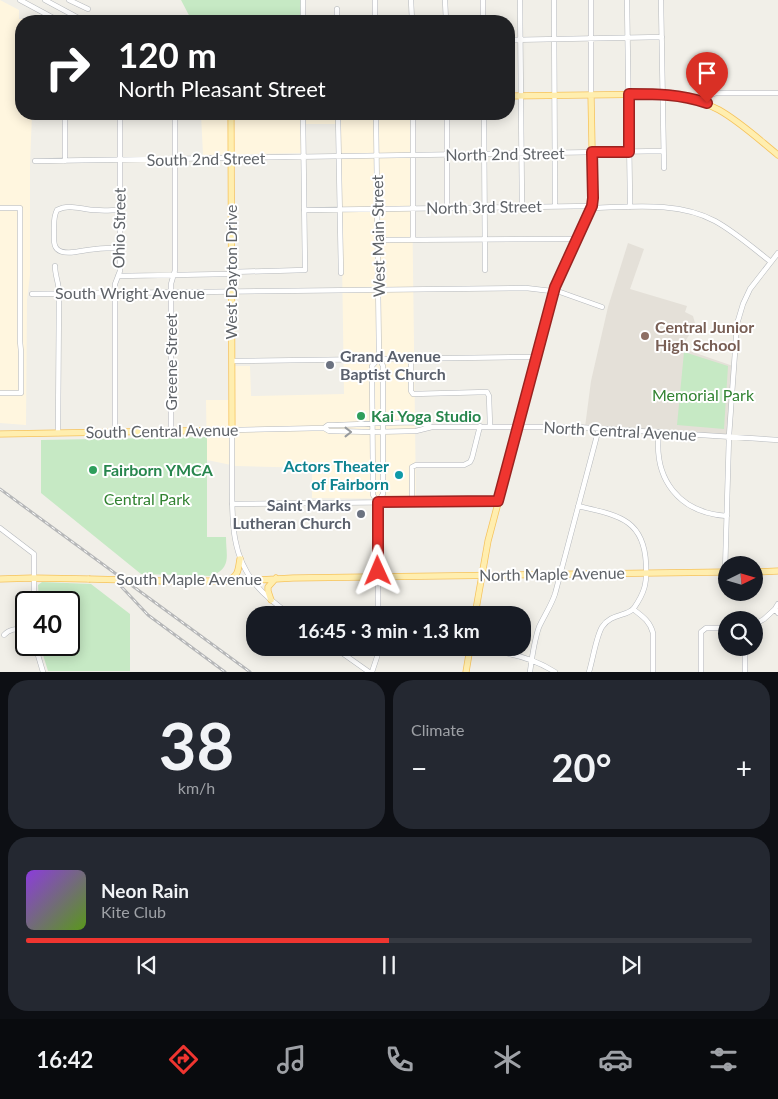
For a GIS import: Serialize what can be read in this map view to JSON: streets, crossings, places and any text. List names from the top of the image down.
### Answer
{
  "streets": {
    "main road": [
      "West Dayton Drive",
      "South Central Avenue",
      "North Maple Avenue",
      "South Maple Avenue"
    ],
    "street": [
      "North 2nd Street",
      "South 2nd Street",
      "North 3rd Street",
      "Ohio Street",
      "West Main Street",
      "South Wright Avenue",
      "Greene Street",
      "North Central Avenue"
    ]
  },
  "crossings": [
    ["North 2nd Street", "South 2nd Street"],
    ["North 2nd Street", "West Main Street"],
    ["South 2nd Street", "Ohio Street"],
    ["South 2nd Street", "West Main Street"],
    ["South 2nd Street", "West Dayton Drive"],
    ["South 2nd Street", "Greene Street"],
    ["North 3rd Street", "West Main Street"],
    ["Ohio Street", "South Wright Avenue"],
    ["Ohio Street", "South Central Avenue"],
    ["West Main Street", "South Wright Avenue"],
    ["West Main Street", "South Central Avenue"],
    ["West Main Street", "North Central Avenue"],
    ["West Dayton Drive", "South Wright Avenue"],
    ["West Dayton Drive", "South Central Avenue"],
    ["South Wright Avenue", "Greene Street"],
    ["Greene Street", "South Central Avenue"],
    ["South Central Avenue", "North Central Avenue"],
    ["North Maple Avenue", "South Maple Avenue"]
  ],
  "parks": ["Memorial Park", "Central Park"],
  "places": [
    "Central Junior High School",
    "Grand Avenue Baptist Church",
    "Kai Yoga Studio",
    "Fairborn YMCA",
    "Actors Theater of Fairborn",
    "Saint Marks Lutheran Church"
  ],
  "north": "right",
  "page": {
    "turn": ["120 m", "North Pleasant Street"],
    "limit": "40",
    "trip": "16:45 · 3 min · 1.3 km",
    "tile": [
      ["38", "km/h"],
      "Climate"
    ],
    "heat": ["−", "20°", "+"],
    "song": ["Neon Rain", "Kite Club"],
    "tabs": "16:42"
  }
}
